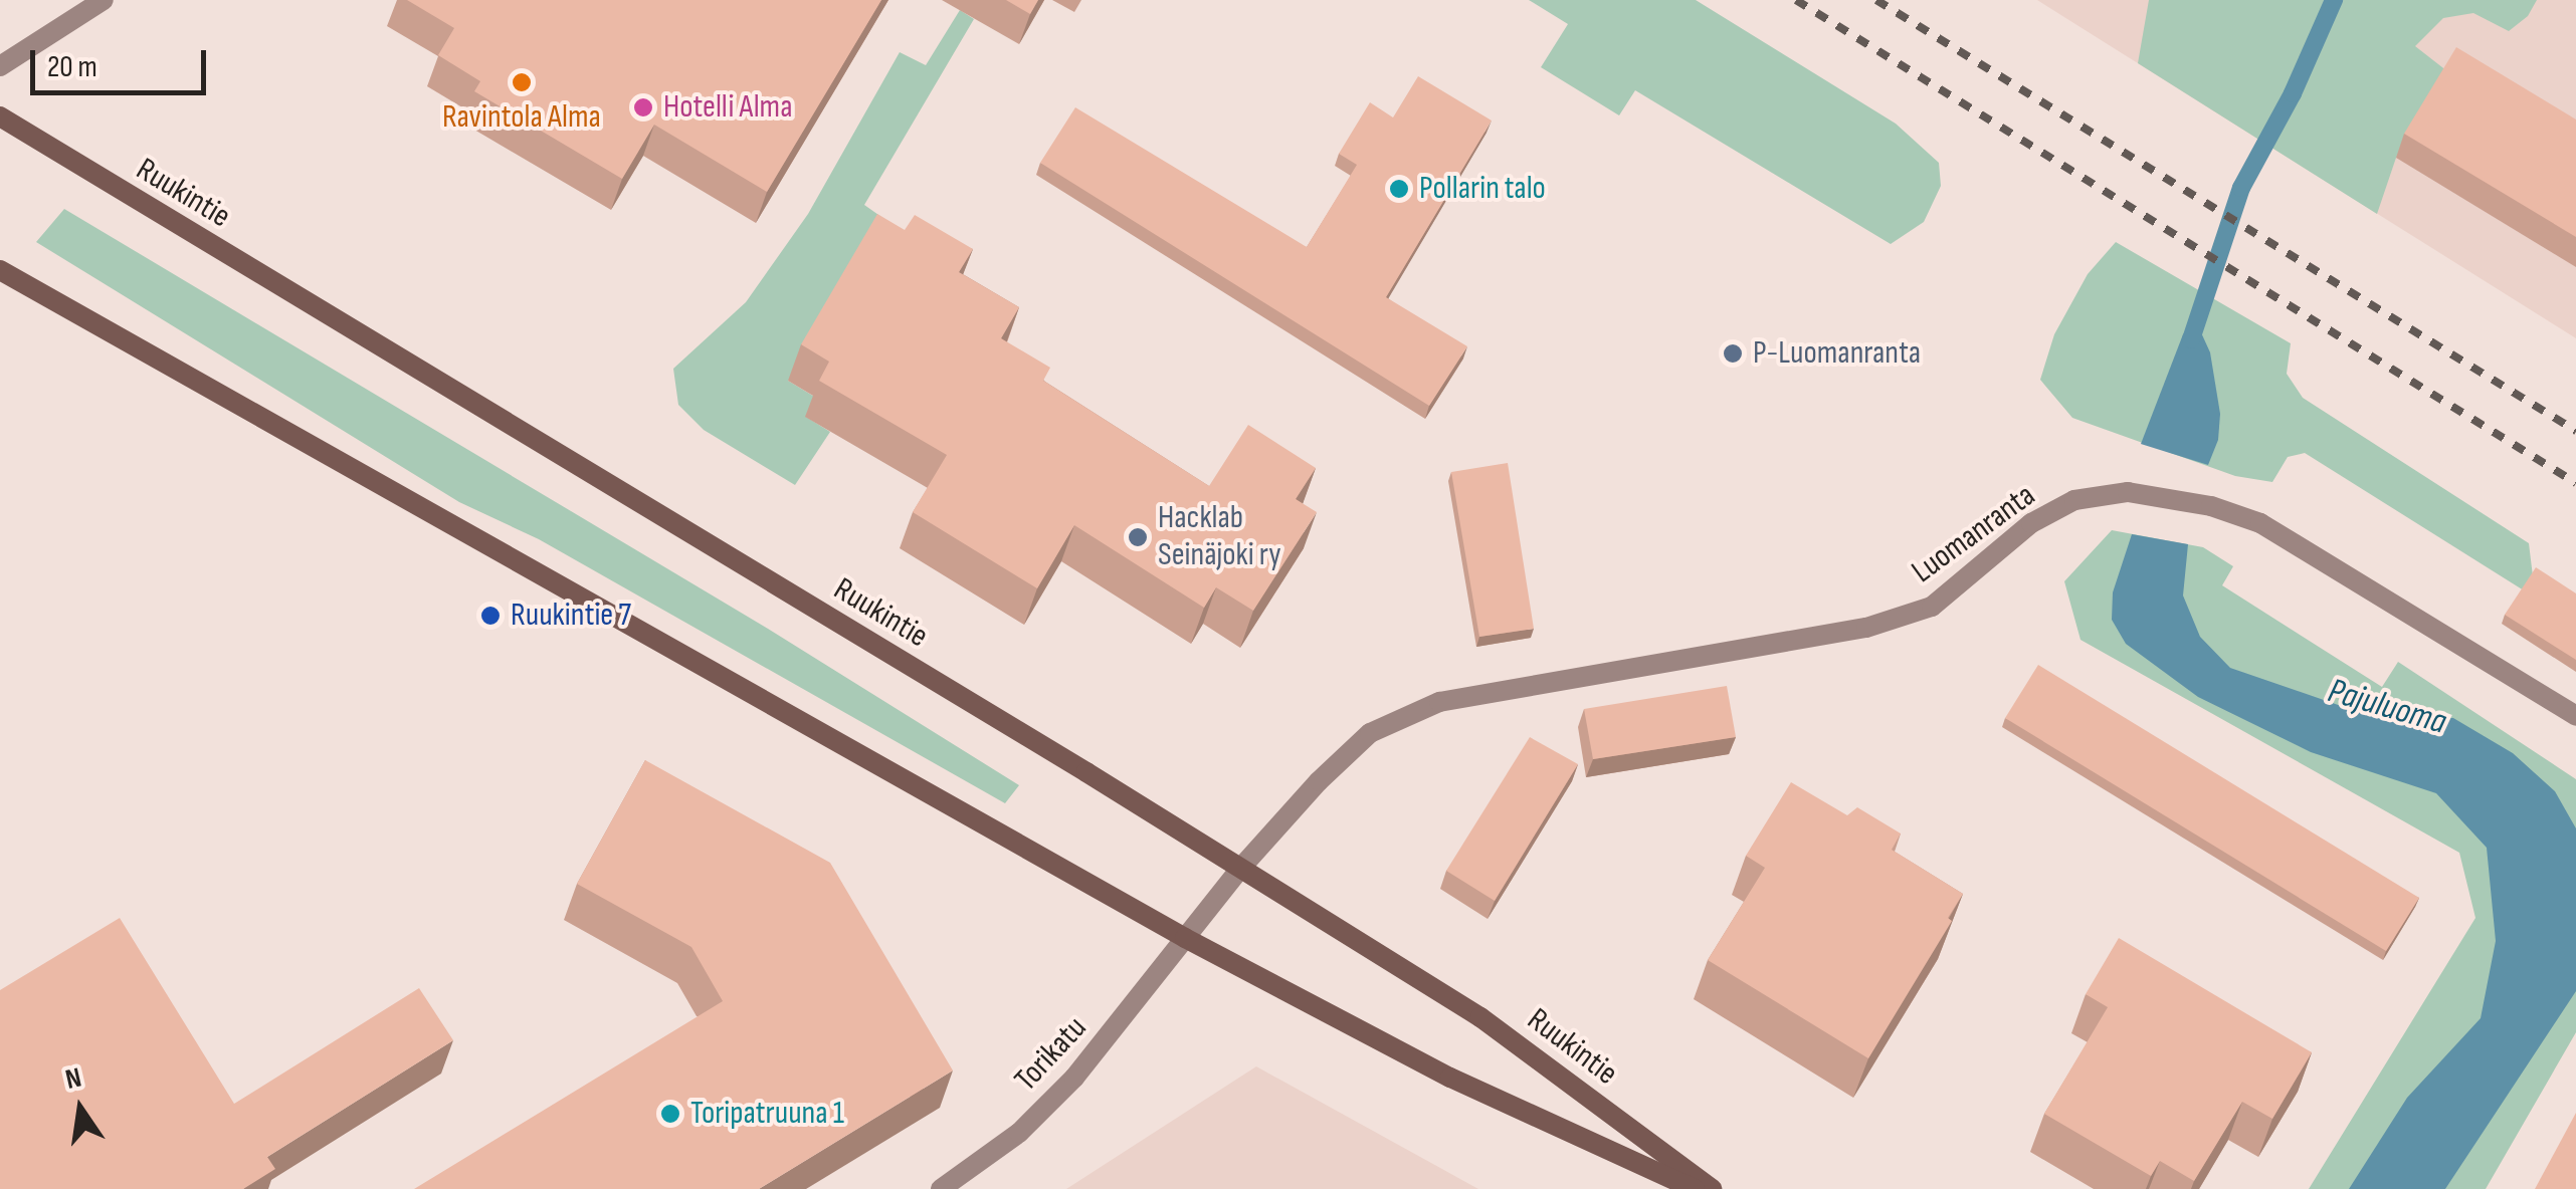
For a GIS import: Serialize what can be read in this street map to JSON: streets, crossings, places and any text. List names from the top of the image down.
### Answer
{
  "streets": {
    "main road": ["Ruukintie"],
    "street": ["Luomanranta", "Torikatu"]
  },
  "crossings": [
    ["Ruukintie", "Luomanranta"],
    ["Ruukintie", "Torikatu"],
    ["Luomanranta", "Torikatu"]
  ],
  "water": ["Pajuluoma"],
  "places": [
    "Ravintola Alma",
    "Hotelli Alma",
    "Pollarin talo",
    "P-Luomanranta",
    "Hacklab Seinäjoki ry",
    "Ruukintie 7",
    "Toripatruuna 1"
  ],
  "scale_bar": "20 m",
  "north": "top"
}
